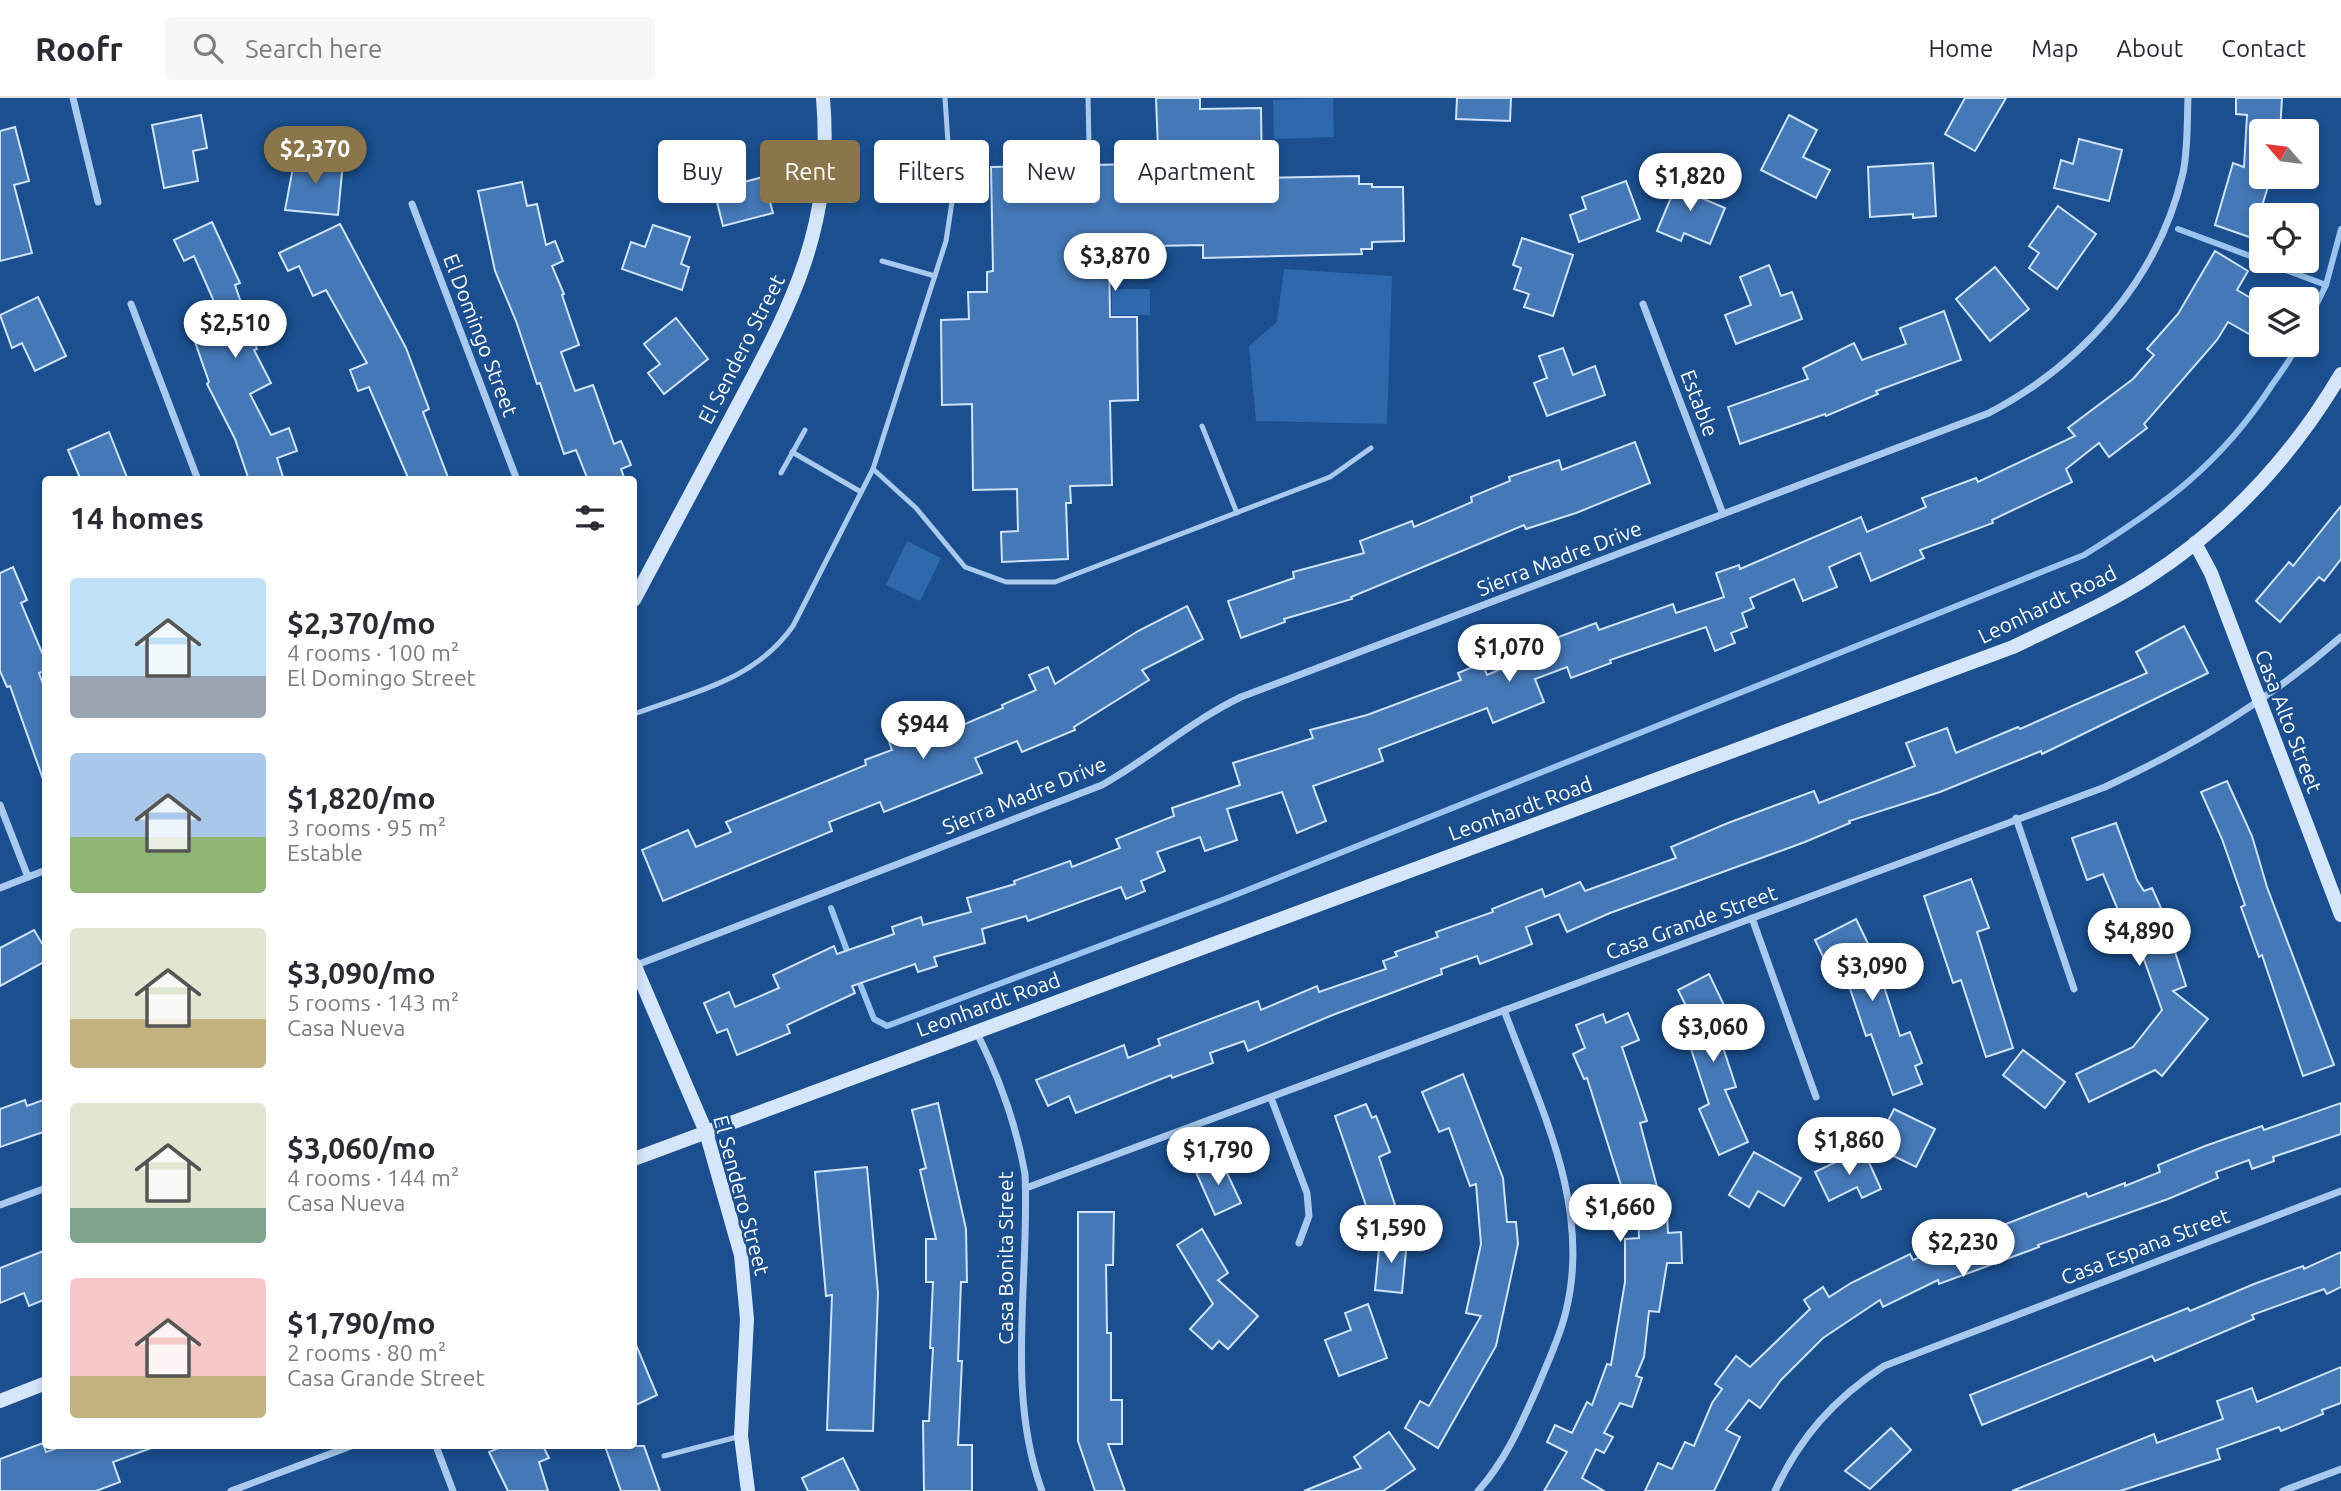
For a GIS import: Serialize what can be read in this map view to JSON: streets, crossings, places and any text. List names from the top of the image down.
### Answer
{
  "streets": {
    "street": [
      "El Domingo Street",
      "El Sendero Street",
      "Estable",
      "Sierra Madre Drive",
      "Leonhardt Road",
      "Casa Alto Street",
      "Casa Grande Street",
      "Casa Espana Street",
      "Casa Bonita Street"
    ]
  },
  "crossings": [
    ["El Sendero Street", "Leonhardt Road"],
    ["Estable", "Sierra Madre Drive"],
    ["Leonhardt Road", "Casa Alto Street"],
    ["Leonhardt Road", "Casa Bonita Street"],
    ["Casa Alto Street", "Casa Grande Street"],
    ["Casa Grande Street", "Casa Bonita Street"]
  ],
  "north": "top left",
  "page": {
    "header": "Roofr",
    "search": "Search here",
    "nav": [
      "Home",
      "Map",
      "About",
      "Contact"
    ],
    "price": [
      "$2,370",
      "$1,820",
      "$3,870",
      "$2,510",
      "$1,070",
      "$944",
      "$4,890",
      "$3,090",
      "$3,060",
      "$1,860",
      "$1,790",
      "$1,660",
      "$1,590",
      "$2,230"
    ],
    "chip": [
      "Buy",
      "Rent",
      "Filters",
      "New",
      "Apartment"
    ],
    "heading": "14 homes",
    "list": [
      {
        "name": "$2,370/mo",
        "note": "4 rooms · 100 m² · El Domingo Street"
      },
      {
        "name": "$1,820/mo",
        "note": "3 rooms · 95 m² · Estable"
      },
      {
        "name": "$3,090/mo",
        "note": "5 rooms · 143 m² · Casa Nueva"
      },
      {
        "name": "$3,060/mo",
        "note": "4 rooms · 144 m² · Casa Nueva"
      },
      {
        "name": "$1,790/mo",
        "note": "2 rooms · 80 m² · Casa Grande Street"
      }
    ]
  }
}
